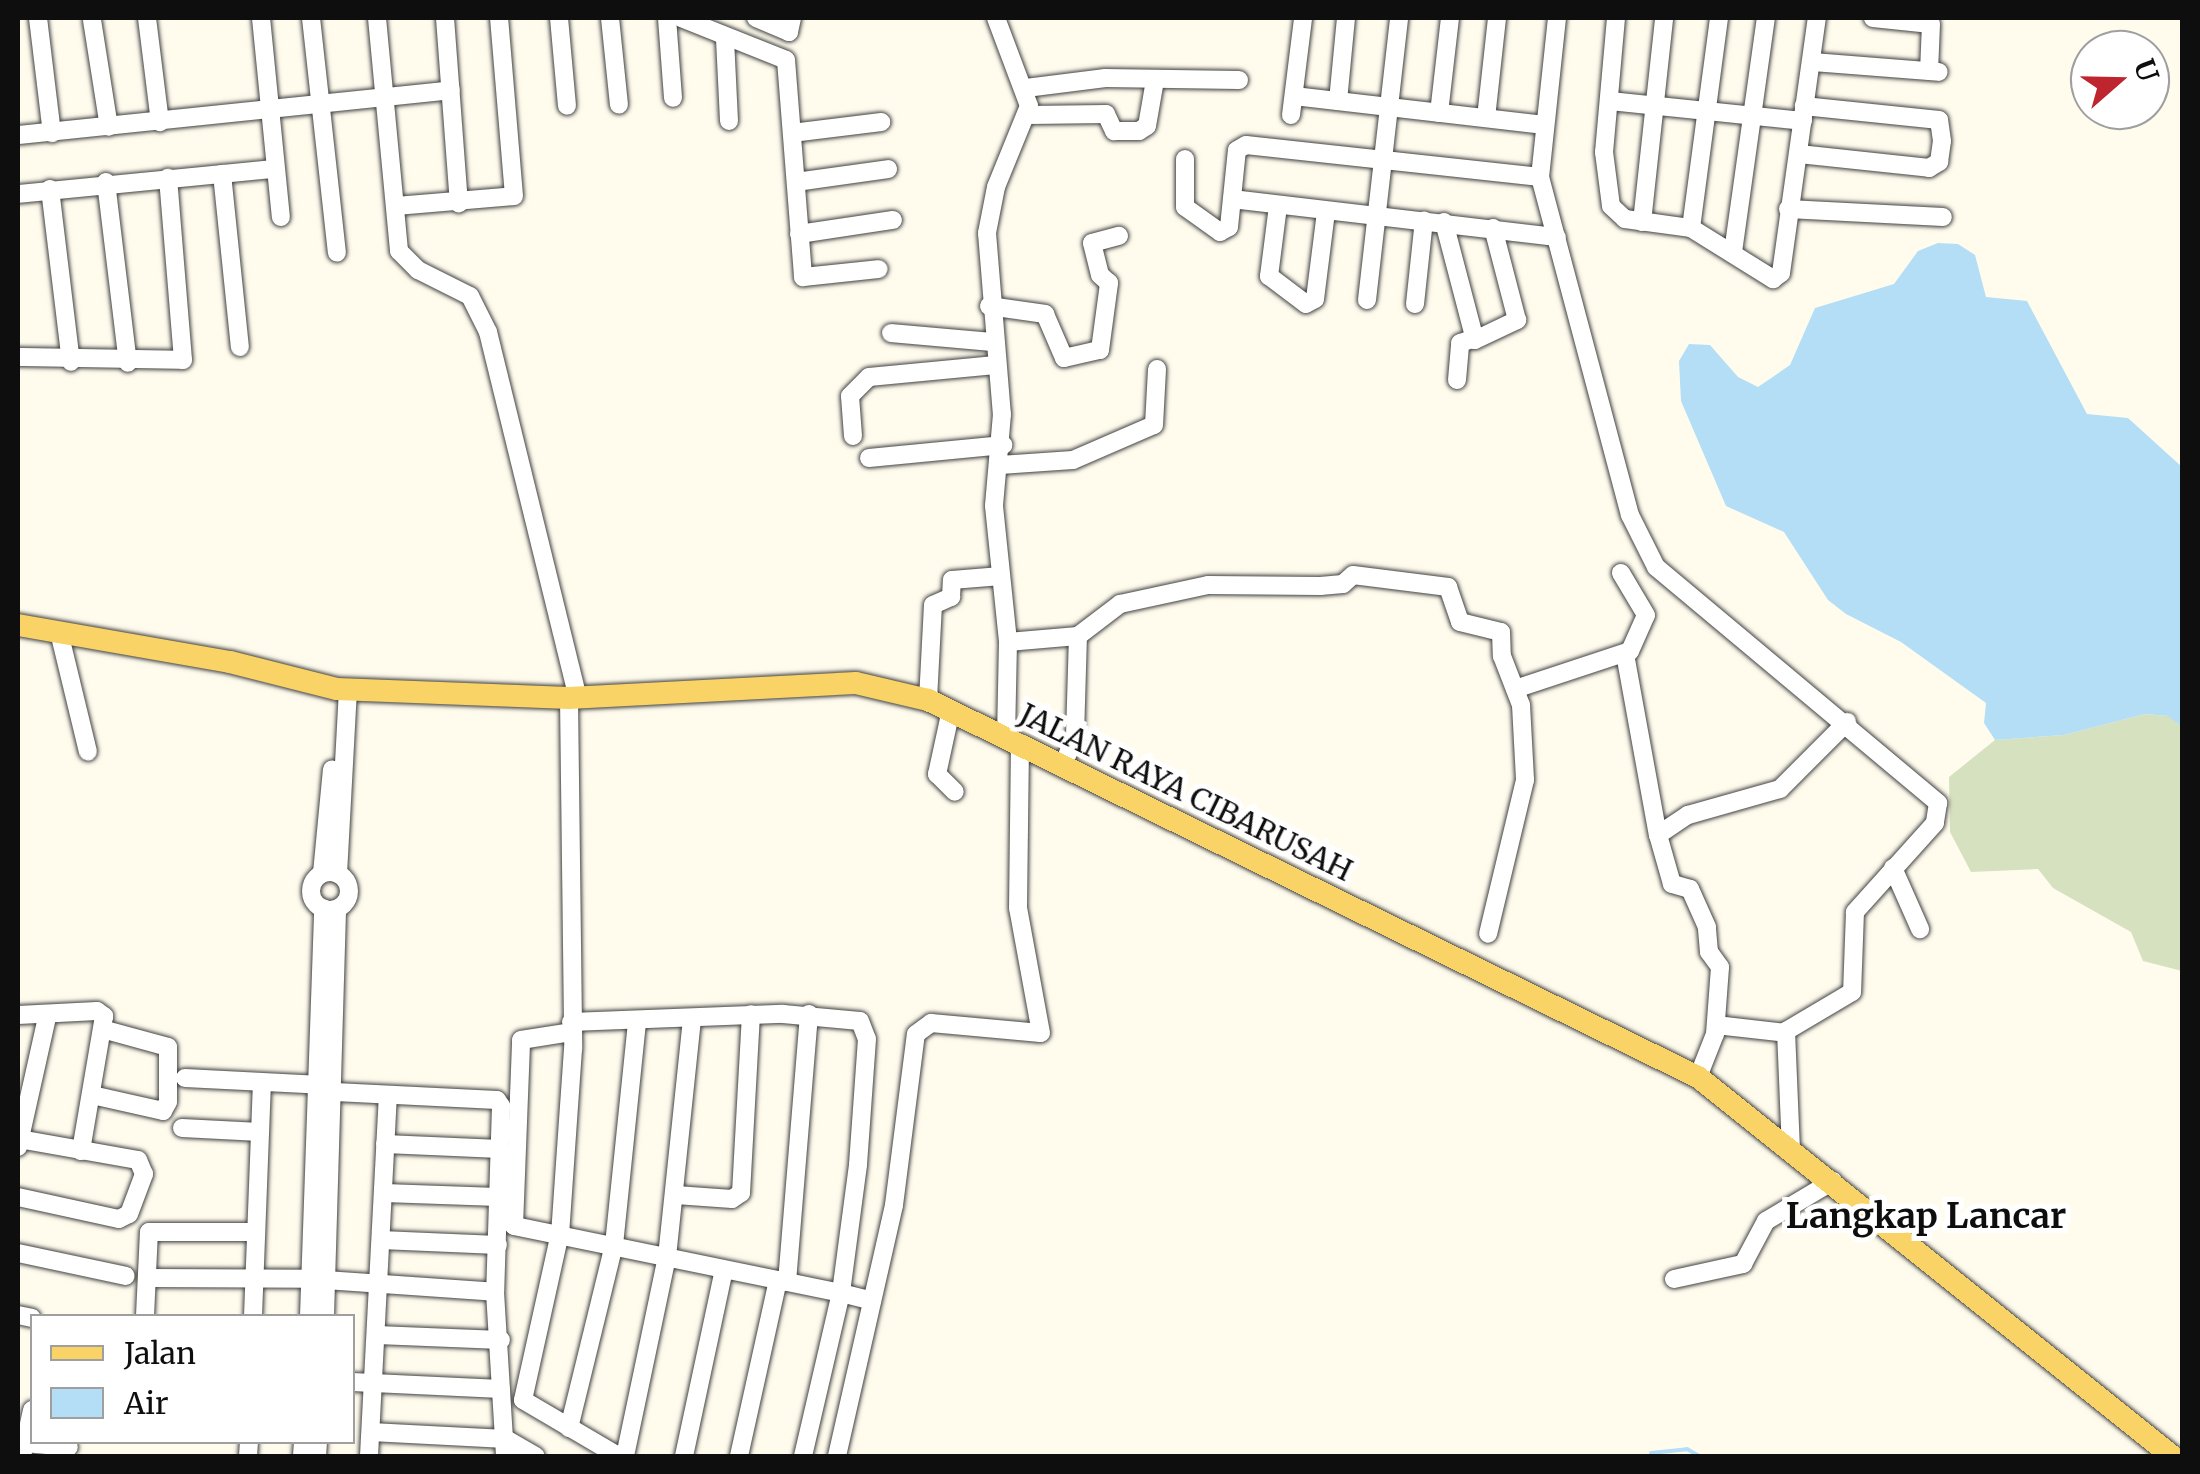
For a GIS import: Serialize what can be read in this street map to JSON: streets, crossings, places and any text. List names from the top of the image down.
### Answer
{
  "streets": {
    "main road": ["JALAN RAYA CIBARUSAH"]
  },
  "districts": ["Langkap Lancar"],
  "legend": ["Jalan", "Air"],
  "north": "right"
}
